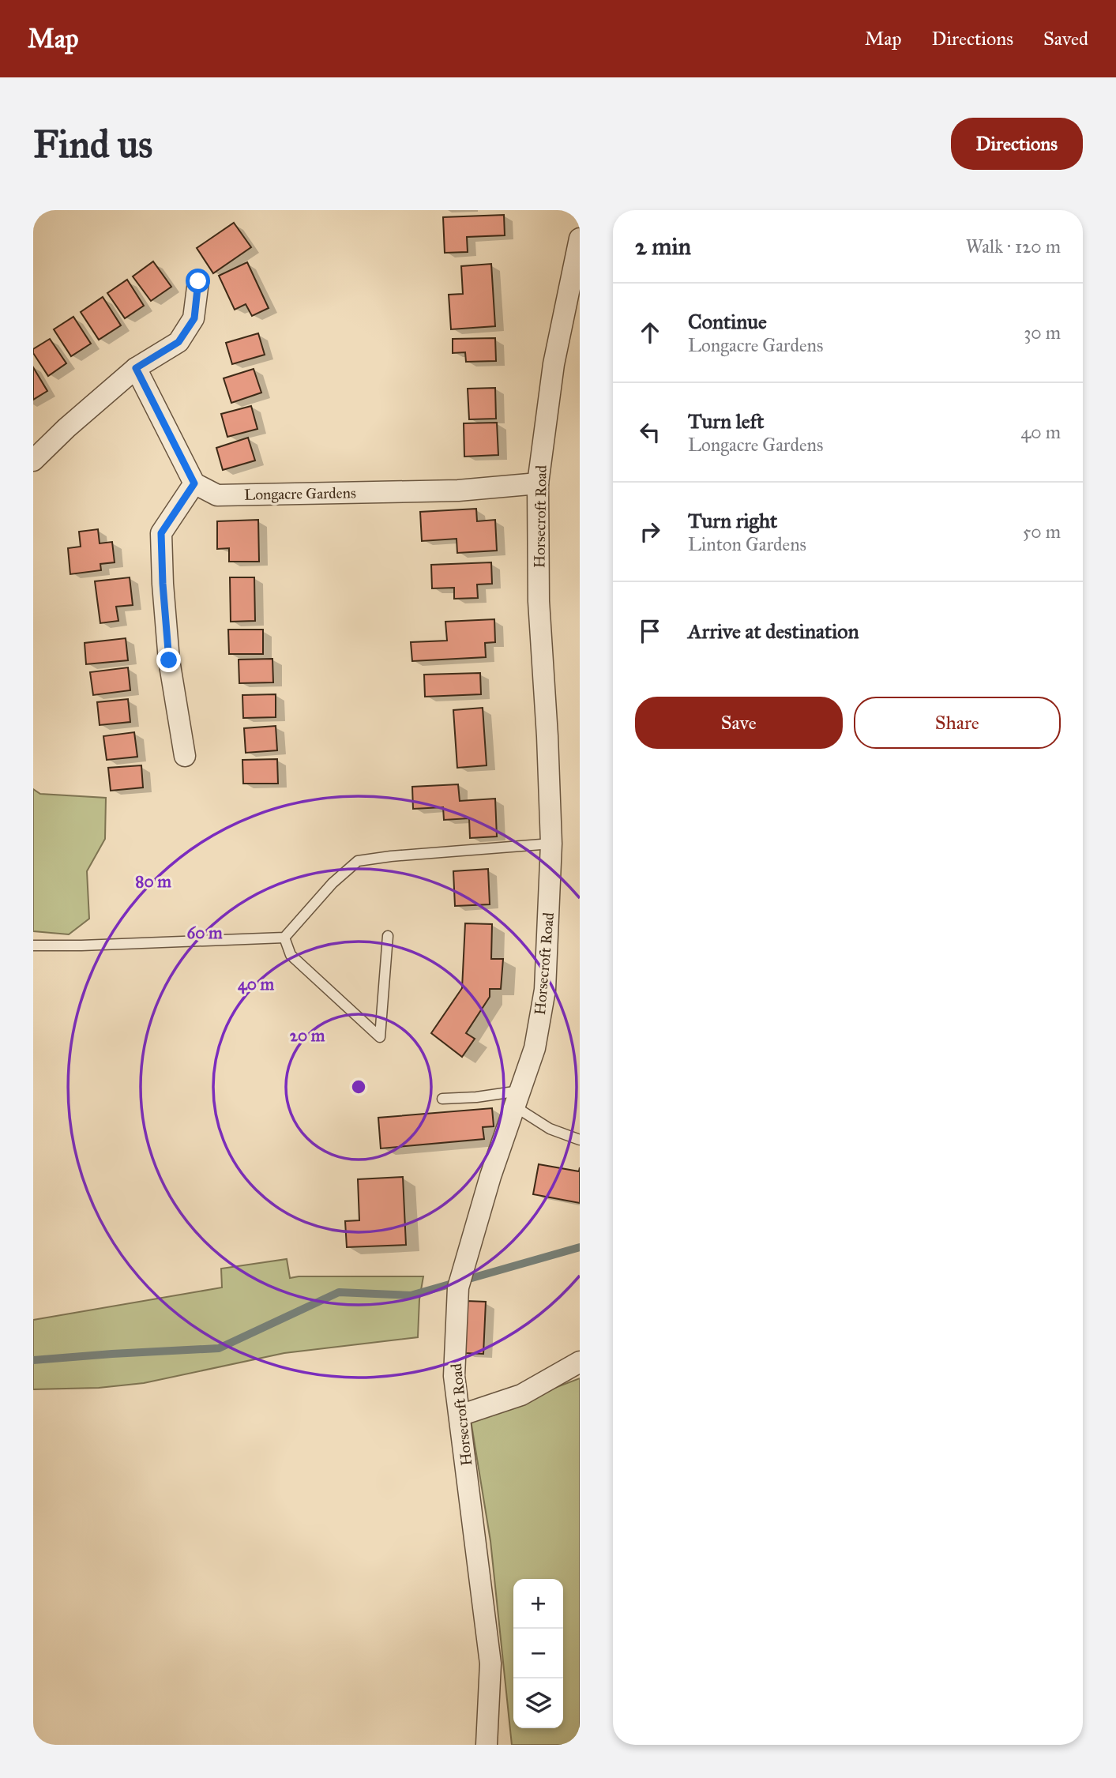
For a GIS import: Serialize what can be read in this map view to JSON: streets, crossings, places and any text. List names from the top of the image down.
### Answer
{
  "streets": {
    "street": ["Longacre Gardens", "Horsecroft Road"]
  },
  "crossings": [
    ["Longacre Gardens", "Horsecroft Road"]
  ],
  "page": {
    "header": "Map",
    "nav": ["Map", "Directions", "Saved"],
    "buttons": [
      "Directions",
      ["Save", "Share"]
    ],
    "title": "Find us",
    "heading": ["2 min", "Walk · 120 m"],
    "list": [
      ["Continue", "Longacre Gardens", "30 m"],
      ["Turn left", "Longacre Gardens", "40 m"],
      ["Turn right", "Linton Gardens", "50 m"],
      "Arrive at destination"
    ],
    "map_buttons": ["+", "−"]
  },
  "rings": [
    "80 m",
    "60 m",
    "40 m",
    "20 m"
  ]
}
